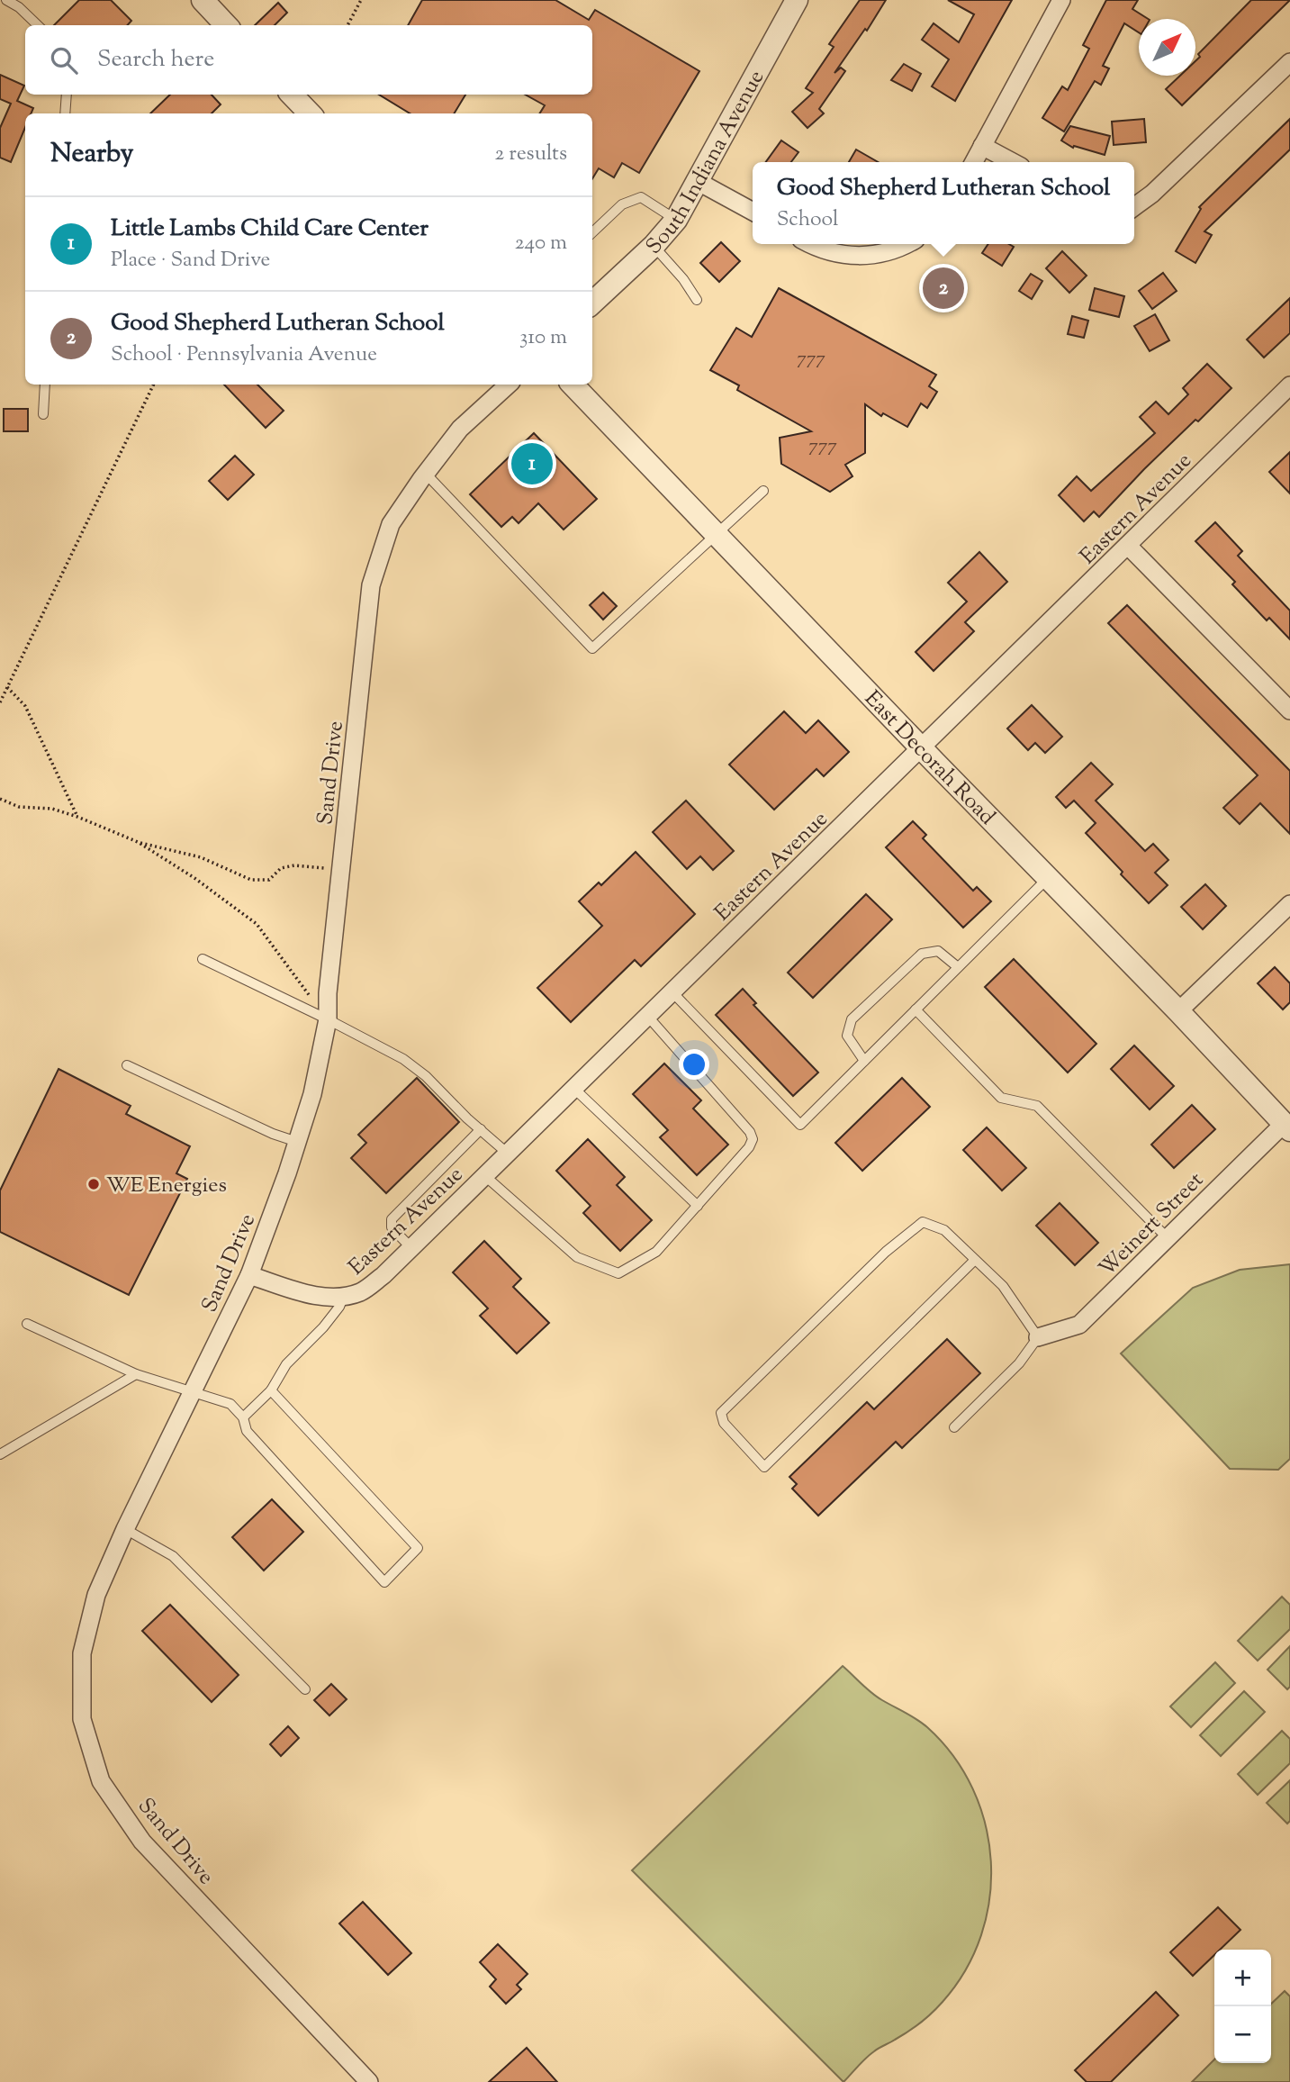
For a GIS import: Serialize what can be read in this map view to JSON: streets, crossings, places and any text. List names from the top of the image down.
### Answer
{
  "streets": {
    "street": [
      "South Indiana Avenue",
      "Eastern Avenue",
      "East Decorah Road",
      "Sand Drive",
      "Weinert Street"
    ]
  },
  "crossings": [
    ["Eastern Avenue", "East Decorah Road"],
    ["Eastern Avenue", "Sand Drive"],
    ["East Decorah Road", "Weinert Street"]
  ],
  "places": ["WE Energies"],
  "house_numbers": ["777", "777"],
  "north": "top right",
  "page": {
    "search": "Search here",
    "heading": ["Nearby", "2 results"],
    "popup": ["Good Shepherd Lutheran School", "School"],
    "list": [
      {
        "mark": "1",
        "name": "Little Lambs Child Care Center",
        "note": "Place · Sand Drive",
        "value": "240 m"
      },
      {
        "mark": "2",
        "name": "Good Shepherd Lutheran School",
        "note": "School · Pennsylvania Avenue",
        "value": "310 m"
      }
    ],
    "pins": ["2", "1"],
    "map_buttons": ["+", "−"]
  }
}
